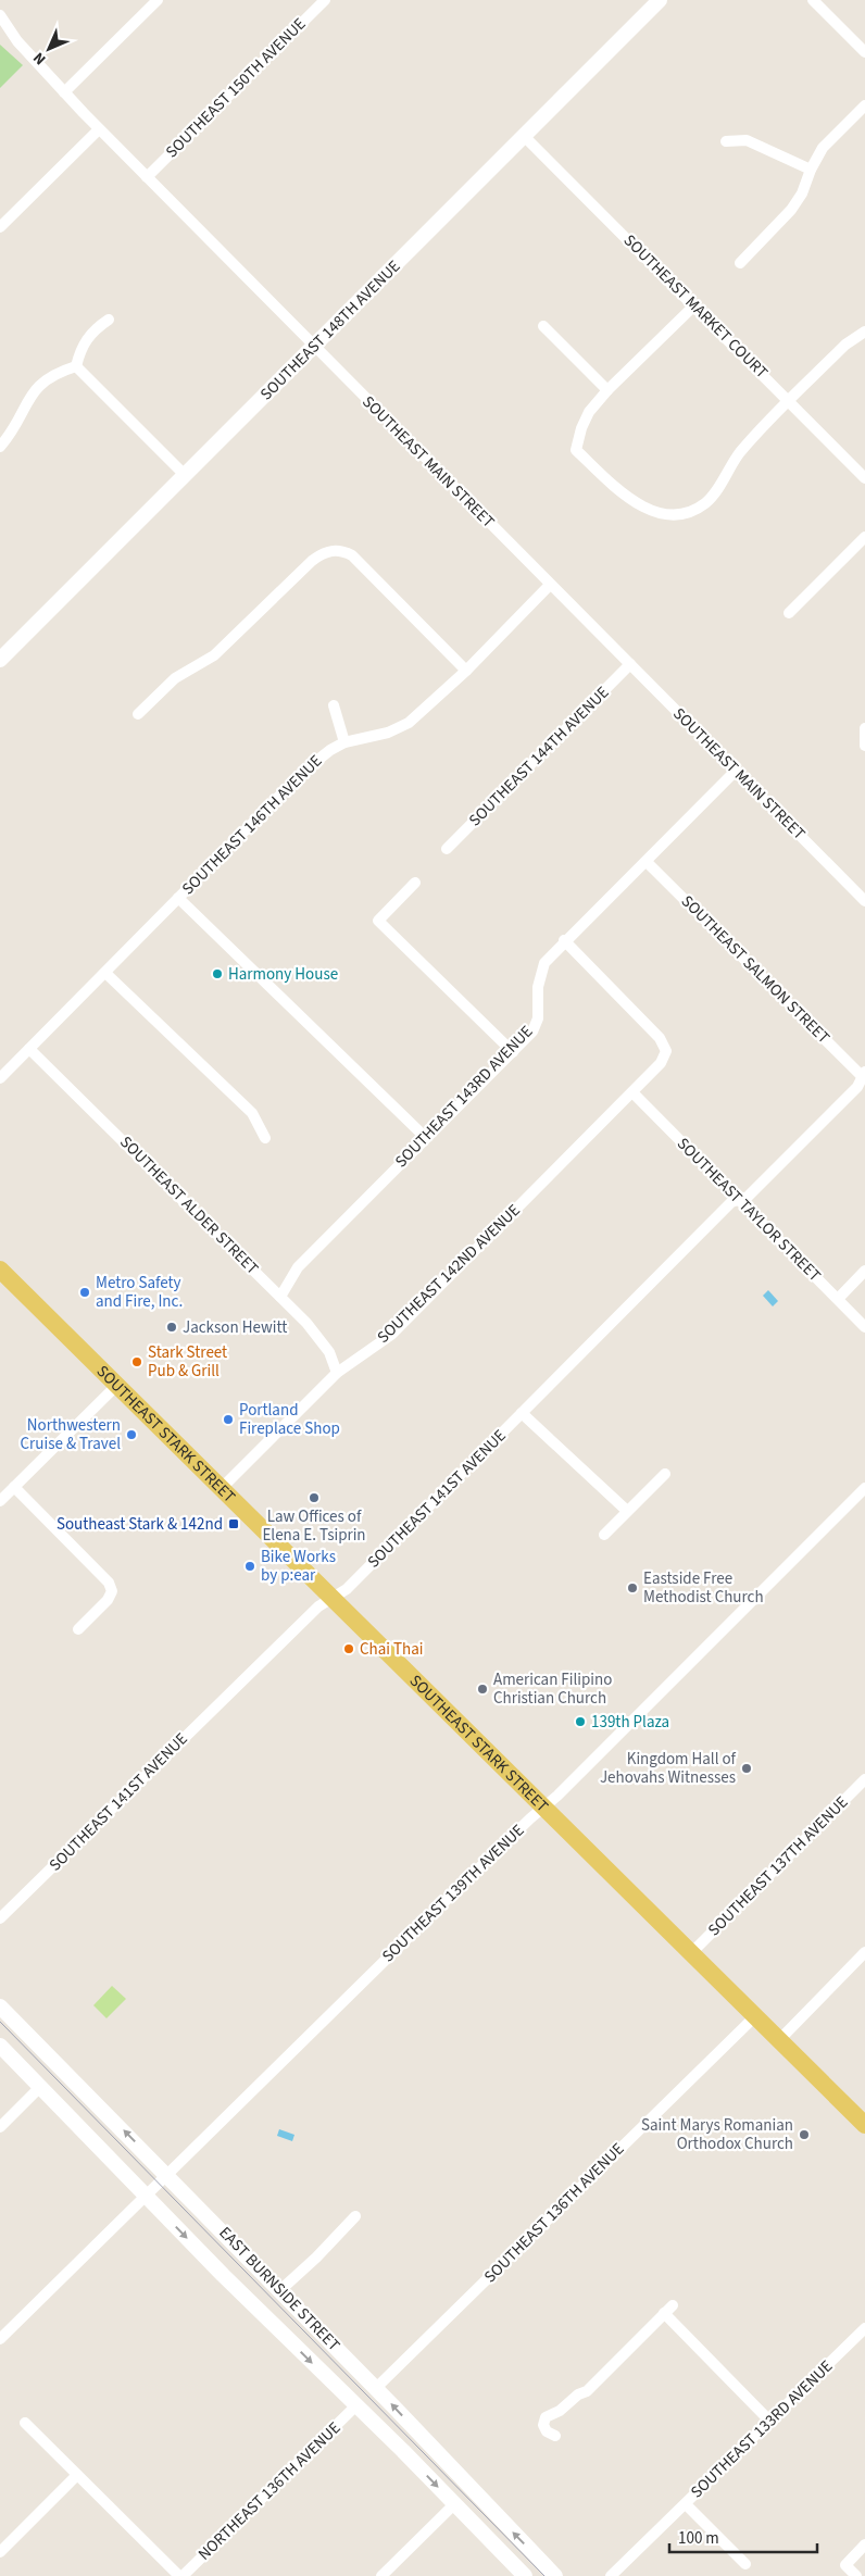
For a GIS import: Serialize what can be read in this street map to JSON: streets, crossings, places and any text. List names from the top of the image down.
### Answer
{
  "streets": {
    "main road": ["SOUTHEAST STARK STREET"],
    "street": [
      "SOUTHEAST 150TH AVENUE",
      "SOUTHEAST MARKET COURT",
      "SOUTHEAST 148TH AVENUE",
      "SOUTHEAST MAIN STREET",
      "SOUTHEAST 144TH AVENUE",
      "SOUTHEAST 146TH AVENUE",
      "SOUTHEAST SALMON STREET",
      "SOUTHEAST 143RD AVENUE",
      "SOUTHEAST ALDER STREET",
      "SOUTHEAST TAYLOR STREET",
      "SOUTHEAST 142ND AVENUE",
      "SOUTHEAST 141ST AVENUE",
      "SOUTHEAST 137TH AVENUE",
      "SOUTHEAST 139TH AVENUE",
      "SOUTHEAST 136TH AVENUE",
      "EAST BURNSIDE STREET",
      "SOUTHEAST 133RD AVENUE",
      "NORTHEAST 136TH AVENUE"
    ]
  },
  "crossings": [
    ["SOUTHEAST 150TH AVENUE", "SOUTHEAST MAIN STREET"],
    ["SOUTHEAST MARKET COURT", "SOUTHEAST 148TH AVENUE"],
    ["SOUTHEAST 148TH AVENUE", "SOUTHEAST MAIN STREET"],
    ["SOUTHEAST MAIN STREET", "SOUTHEAST 144TH AVENUE"],
    ["SOUTHEAST MAIN STREET", "SOUTHEAST 146TH AVENUE"],
    ["SOUTHEAST MAIN STREET", "SOUTHEAST 143RD AVENUE"],
    ["SOUTHEAST 146TH AVENUE", "SOUTHEAST ALDER STREET"],
    ["SOUTHEAST SALMON STREET", "SOUTHEAST 143RD AVENUE"],
    ["SOUTHEAST SALMON STREET", "SOUTHEAST 141ST AVENUE"],
    ["SOUTHEAST 143RD AVENUE", "SOUTHEAST ALDER STREET"],
    ["SOUTHEAST 143RD AVENUE", "SOUTHEAST 142ND AVENUE"],
    ["SOUTHEAST ALDER STREET", "SOUTHEAST 142ND AVENUE"],
    ["SOUTHEAST TAYLOR STREET", "SOUTHEAST 142ND AVENUE"],
    ["SOUTHEAST TAYLOR STREET", "SOUTHEAST 141ST AVENUE"],
    ["SOUTHEAST 142ND AVENUE", "SOUTHEAST STARK STREET"],
    ["SOUTHEAST STARK STREET", "SOUTHEAST 141ST AVENUE"],
    ["SOUTHEAST STARK STREET", "SOUTHEAST 137TH AVENUE"],
    ["SOUTHEAST STARK STREET", "SOUTHEAST 139TH AVENUE"],
    ["SOUTHEAST STARK STREET", "SOUTHEAST 136TH AVENUE"],
    ["SOUTHEAST 139TH AVENUE", "EAST BURNSIDE STREET"],
    ["SOUTHEAST 136TH AVENUE", "EAST BURNSIDE STREET"],
    ["EAST BURNSIDE STREET", "NORTHEAST 136TH AVENUE"]
  ],
  "places": {
    "other": [
      "Harmony House",
      "Metro Safety and Fire, Inc.",
      "Jackson Hewitt",
      "Stark Street Pub & Grill",
      "Portland Fireplace Shop",
      "Northwestern Cruise & Travel",
      "Law Offices of Elena E. Tsiprin",
      "Bike Works by p:ear",
      "Eastside Free Methodist Church",
      "Chai Thai",
      "American Filipino Christian Church",
      "139th Plaza",
      "Kingdom Hall of Jehovahs Witnesses",
      "Saint Marys Romanian Orthodox Church"
    ],
    "transit": ["Southeast Stark & 142nd"]
  },
  "scale_bar": "100 m",
  "north": "bottom left"
}
